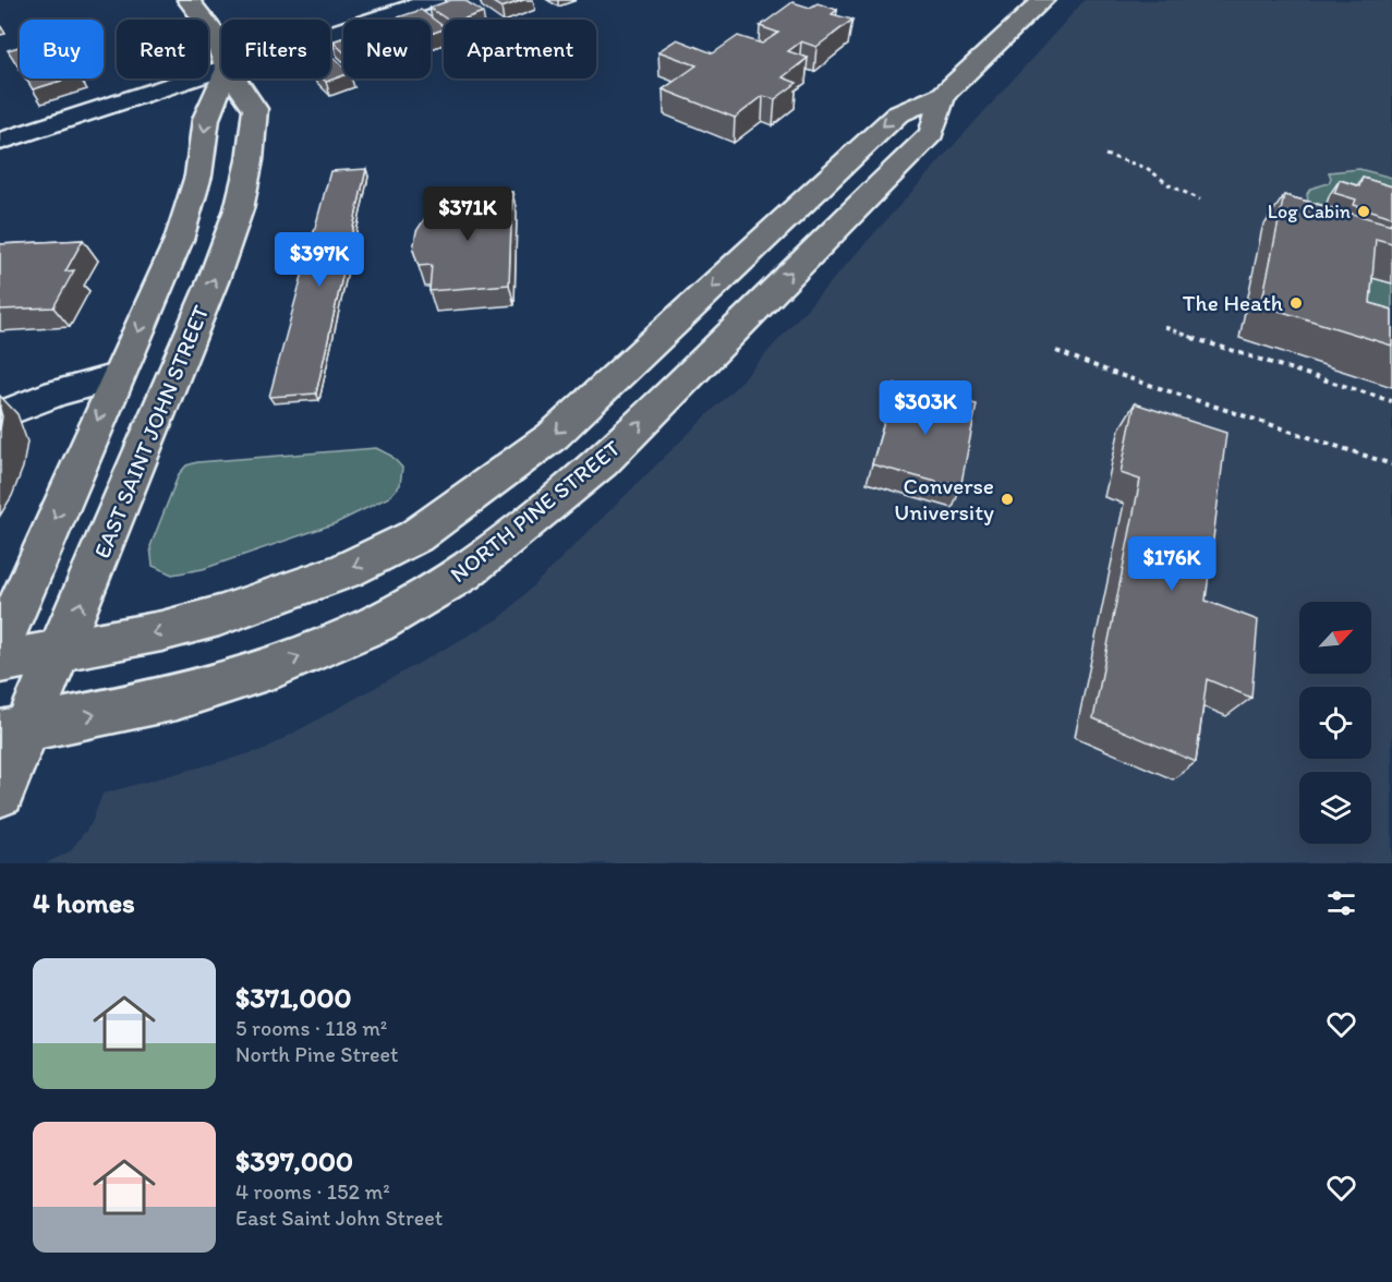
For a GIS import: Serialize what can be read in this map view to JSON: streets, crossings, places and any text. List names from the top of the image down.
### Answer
{
  "streets": {
    "main road": ["EAST SAINT JOHN STREET", "NORTH PINE STREET"]
  },
  "crossings": [
    ["EAST SAINT JOHN STREET", "NORTH PINE STREET"]
  ],
  "places": ["Log Cabin", "The Heath", "Converse University"],
  "north": "top right",
  "page": {
    "chip": [
      "Buy",
      "Rent",
      "Filters",
      "New",
      "Apartment"
    ],
    "price": [
      "$371K",
      "$397K",
      "$303K",
      "$176K"
    ],
    "heading": "4 homes",
    "list": [
      {
        "name": "$371,000",
        "note": "5 rooms · 118 m² · North Pine Street"
      },
      {
        "name": "$397,000",
        "note": "4 rooms · 152 m² · East Saint John Street"
      }
    ]
  }
}
